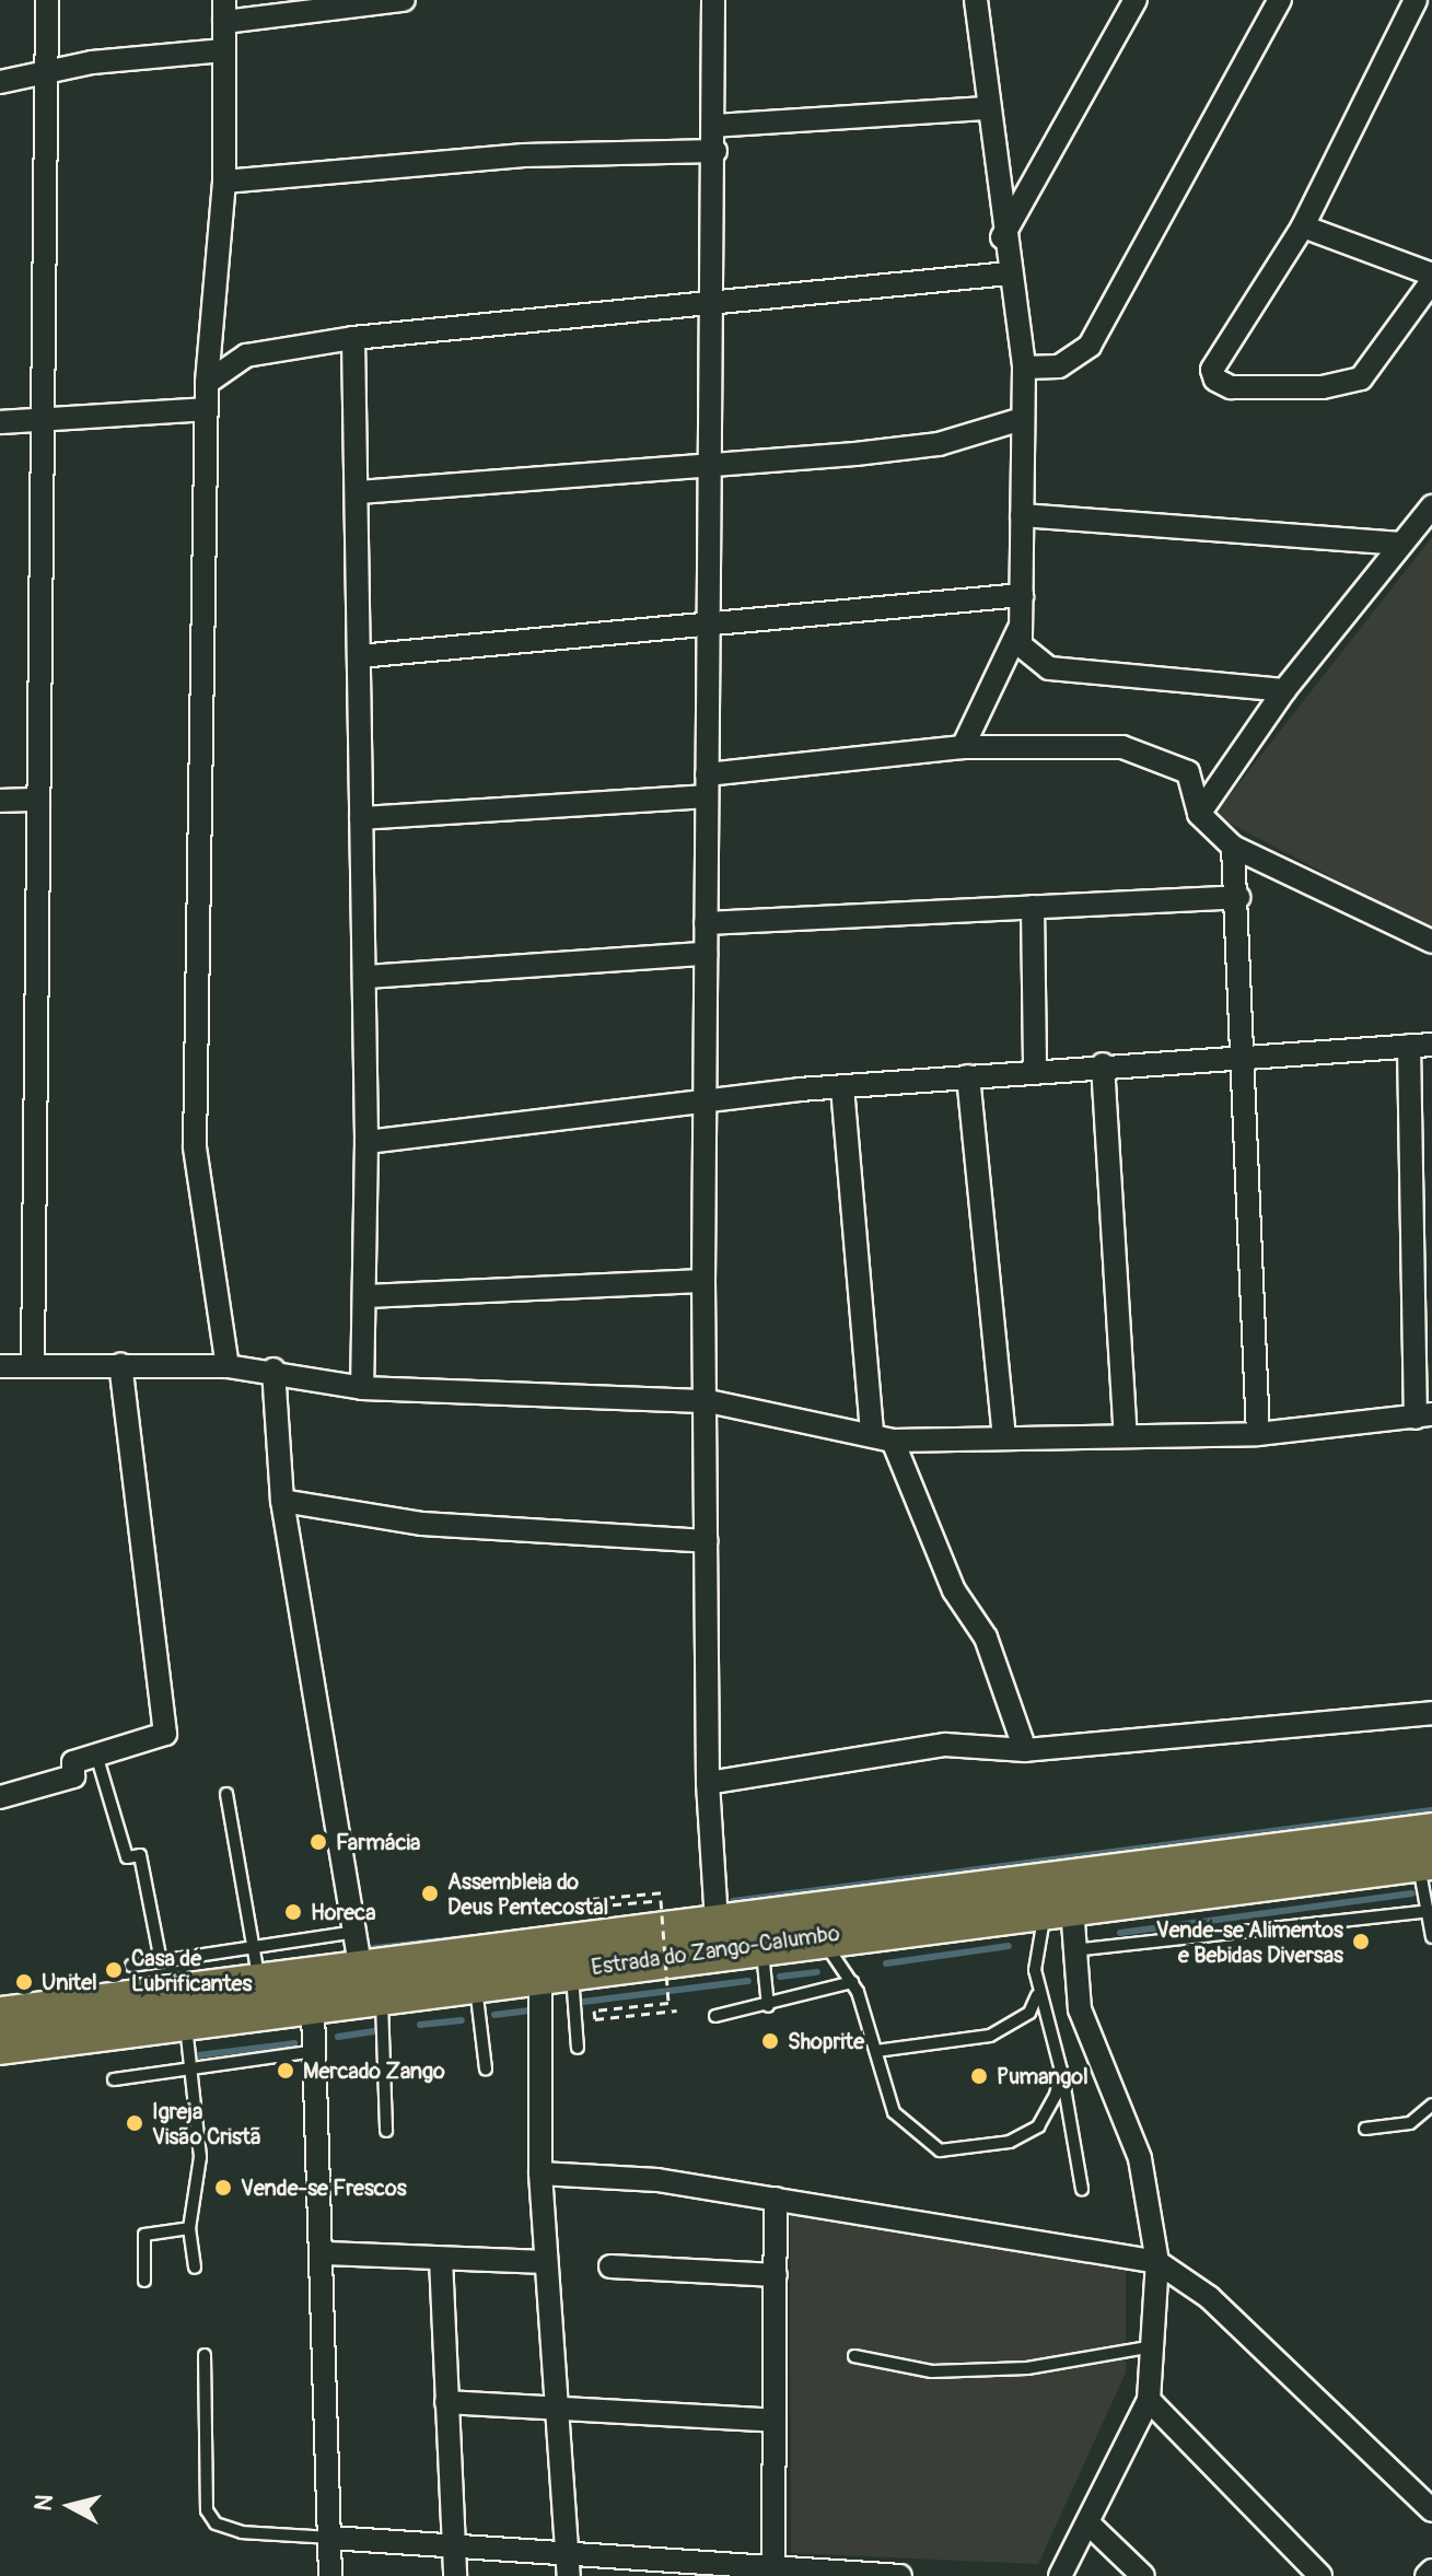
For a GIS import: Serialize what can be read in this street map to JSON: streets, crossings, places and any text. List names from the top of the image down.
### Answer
{
  "streets": {
    "main road": ["Estrada do Zango-Calumbo"]
  },
  "places": [
    "Farmácia",
    "Assembleia do Deus Pentecostal",
    "Horeca",
    "Vende-se Alimentos e Bebidas Diversas",
    "Casa de Lubrificantes",
    "Unitel",
    "Shoprite",
    "Mercado Zango",
    "Pumangol",
    "Igreja Visão Cristã",
    "Vende-se Frescos"
  ],
  "north": "left"
}
